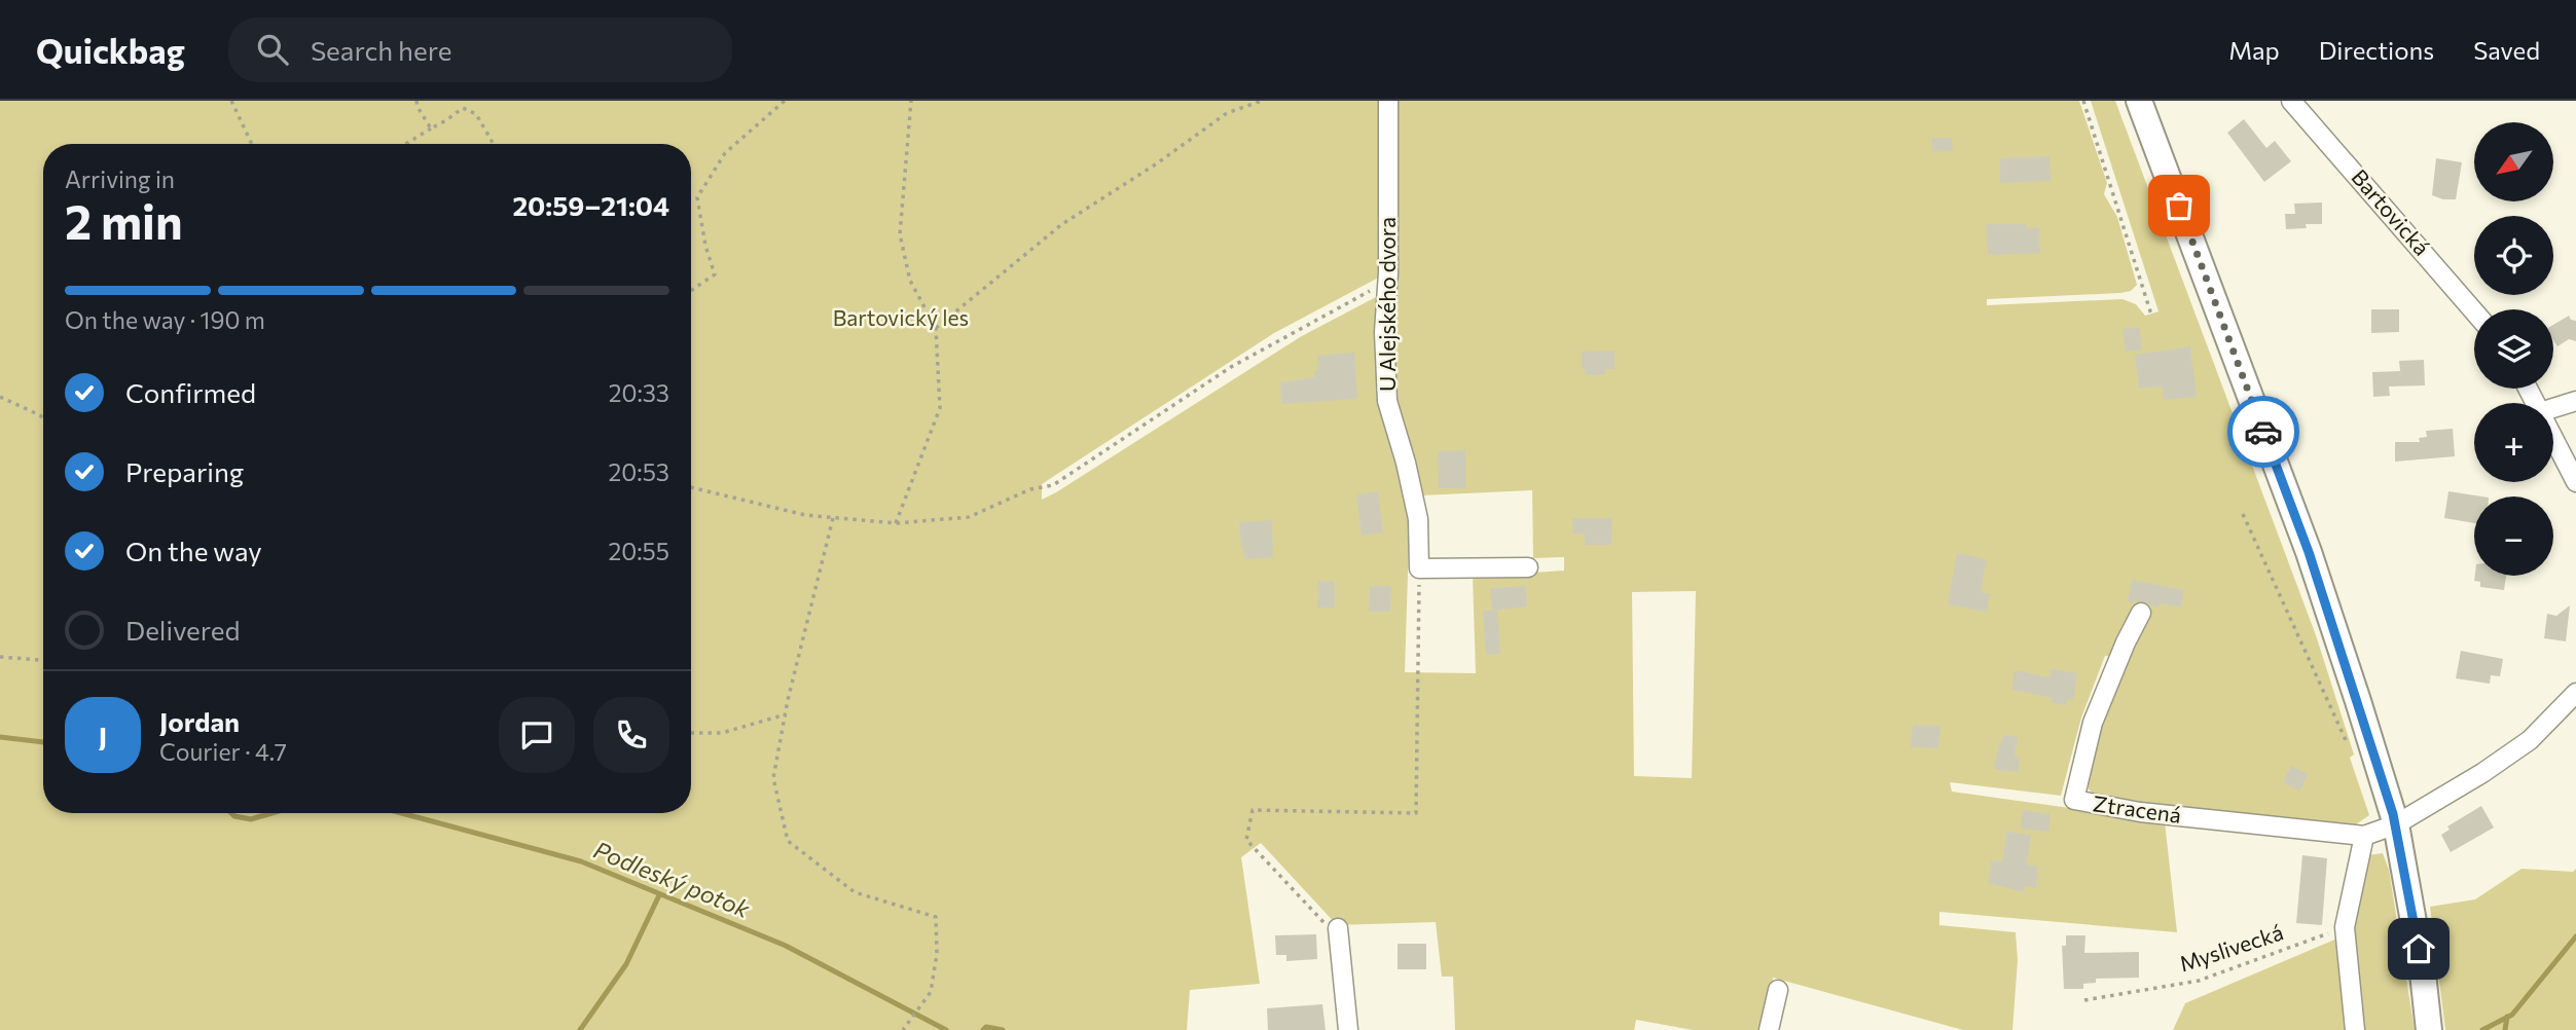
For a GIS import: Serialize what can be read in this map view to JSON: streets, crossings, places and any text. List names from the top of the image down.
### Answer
{
  "streets": {
    "street": ["Bartovická", "U Alejského dvora", "Ztracená"],
    "path": ["Myslivecká"]
  },
  "water": ["Podleský potok"],
  "parks": ["Bartovický les"],
  "north": "bottom left",
  "page": {
    "header": "Quickbag",
    "search": "Search here",
    "nav": ["Map", "Directions", "Saved"],
    "map_buttons": ["+", "−"],
    "heading": ["2 min", "Arriving in", "20:59–21:04"],
    "panel": ["Jordan", "Courier · 4.7"],
    "bar": "On the way · 190 m",
    "list": [
      ["Confirmed", "20:33"],
      ["Preparing", "20:53"],
      ["On the way", "20:55"],
      "Delivered"
    ],
    "round": "J"
  }
}
